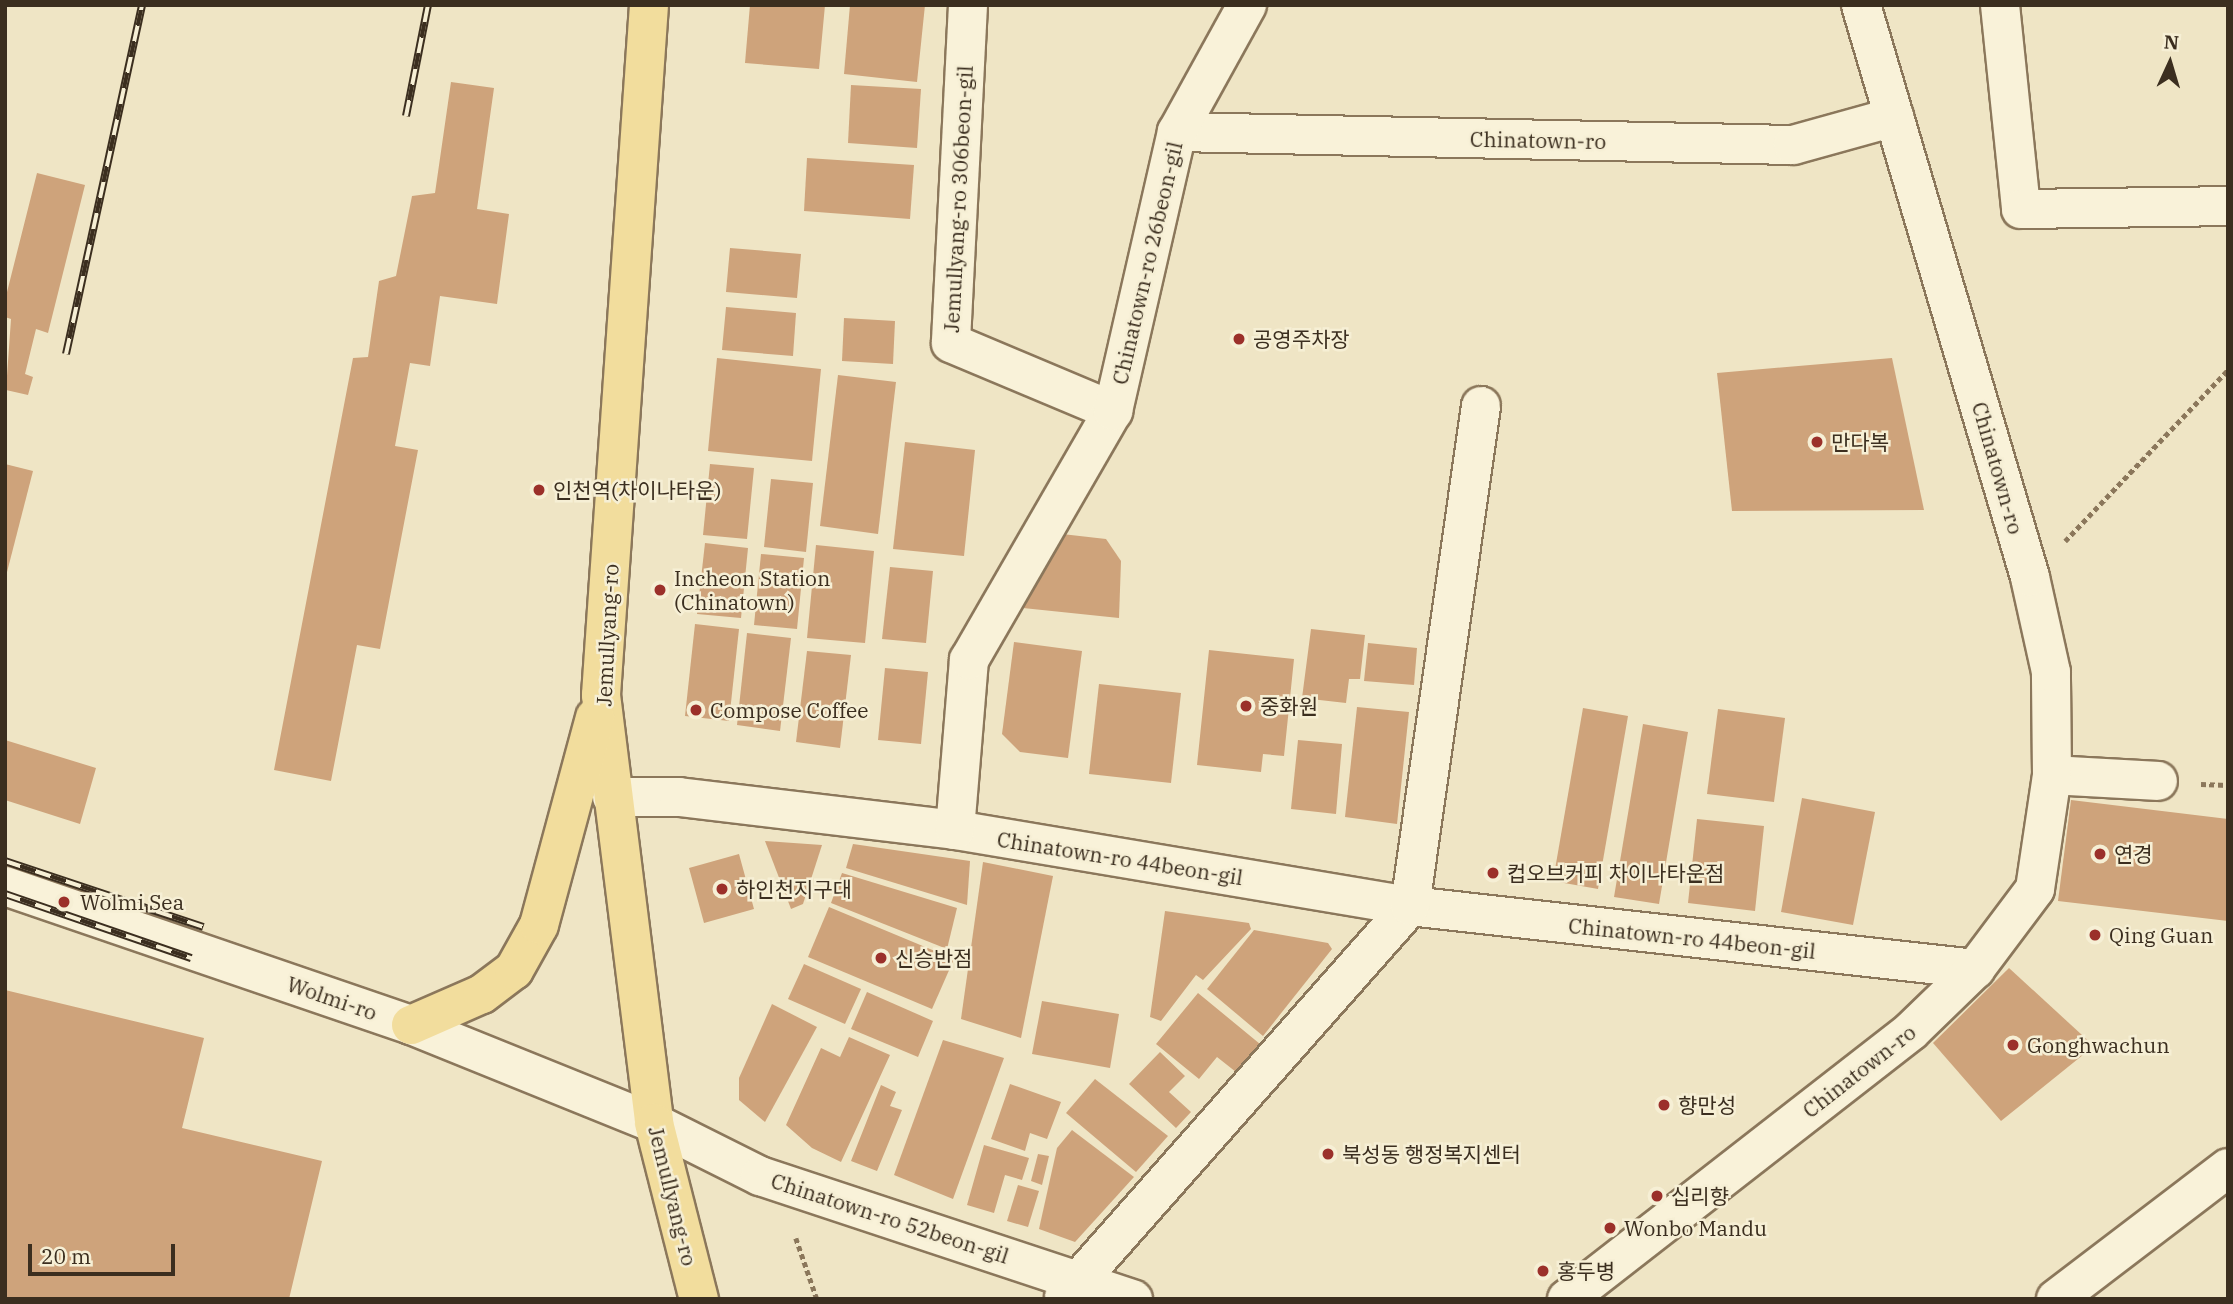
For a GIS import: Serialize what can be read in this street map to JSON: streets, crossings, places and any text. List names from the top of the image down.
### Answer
{
  "streets": {
    "main road": ["Jemullyang-ro"],
    "street": [
      "Chinatown-ro",
      "Jemullyang-ro 306beon-gil",
      "Chinatown-ro 26beon-gil",
      "Chinatown-ro 44beon-gil",
      "Wolmi-ro",
      "Chinatown-ro 52beon-gil"
    ]
  },
  "crossings": [
    ["Chinatown-ro", "Chinatown-ro 26beon-gil"],
    ["Chinatown-ro", "Chinatown-ro 44beon-gil"],
    ["Jemullyang-ro 306beon-gil", "Chinatown-ro 26beon-gil"],
    ["Jemullyang-ro", "Chinatown-ro 44beon-gil"],
    ["Jemullyang-ro", "Wolmi-ro"],
    ["Jemullyang-ro", "Chinatown-ro 52beon-gil"],
    ["Wolmi-ro", "Chinatown-ro 52beon-gil"]
  ],
  "places": [
    "공영주차장",
    "만다복",
    "인천역(차이나타운)",
    "Incheon Station (Chinatown)",
    "중화원",
    "Compose Coffee",
    "연경",
    "컵오브커피 차이나타운점",
    "하인천지구대",
    "Wolmi Sea",
    "Qing Guan",
    "신승반점",
    "Gonghwachun",
    "향만성",
    "북성동 행정복지센터",
    "십리향",
    "Wonbo Mandu",
    "홍두병"
  ],
  "scale_bar": "20 m",
  "north": "top"
}
